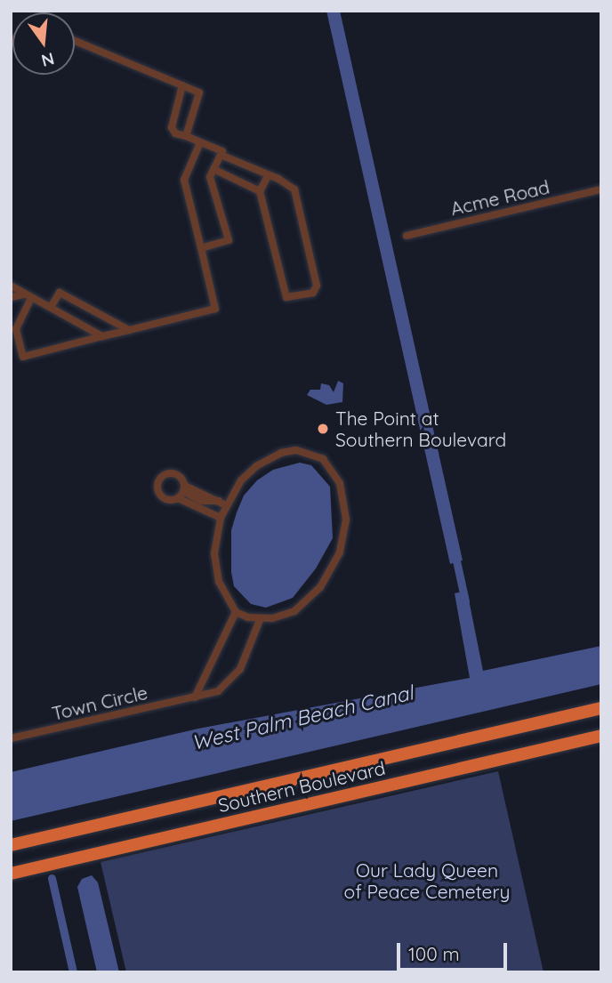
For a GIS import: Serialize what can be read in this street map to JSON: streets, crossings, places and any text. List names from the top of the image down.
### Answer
{
  "streets": {
    "highway": ["Southern Boulevard"],
    "street": ["Acme Road", "Town Circle"]
  },
  "water": ["West Palm Beach Canal"],
  "parks": ["Our Lady Queen of Peace Cemetery"],
  "places": ["The Point at Southern Boulevard"],
  "scale_bar": "100 m",
  "north": "bottom"
}
